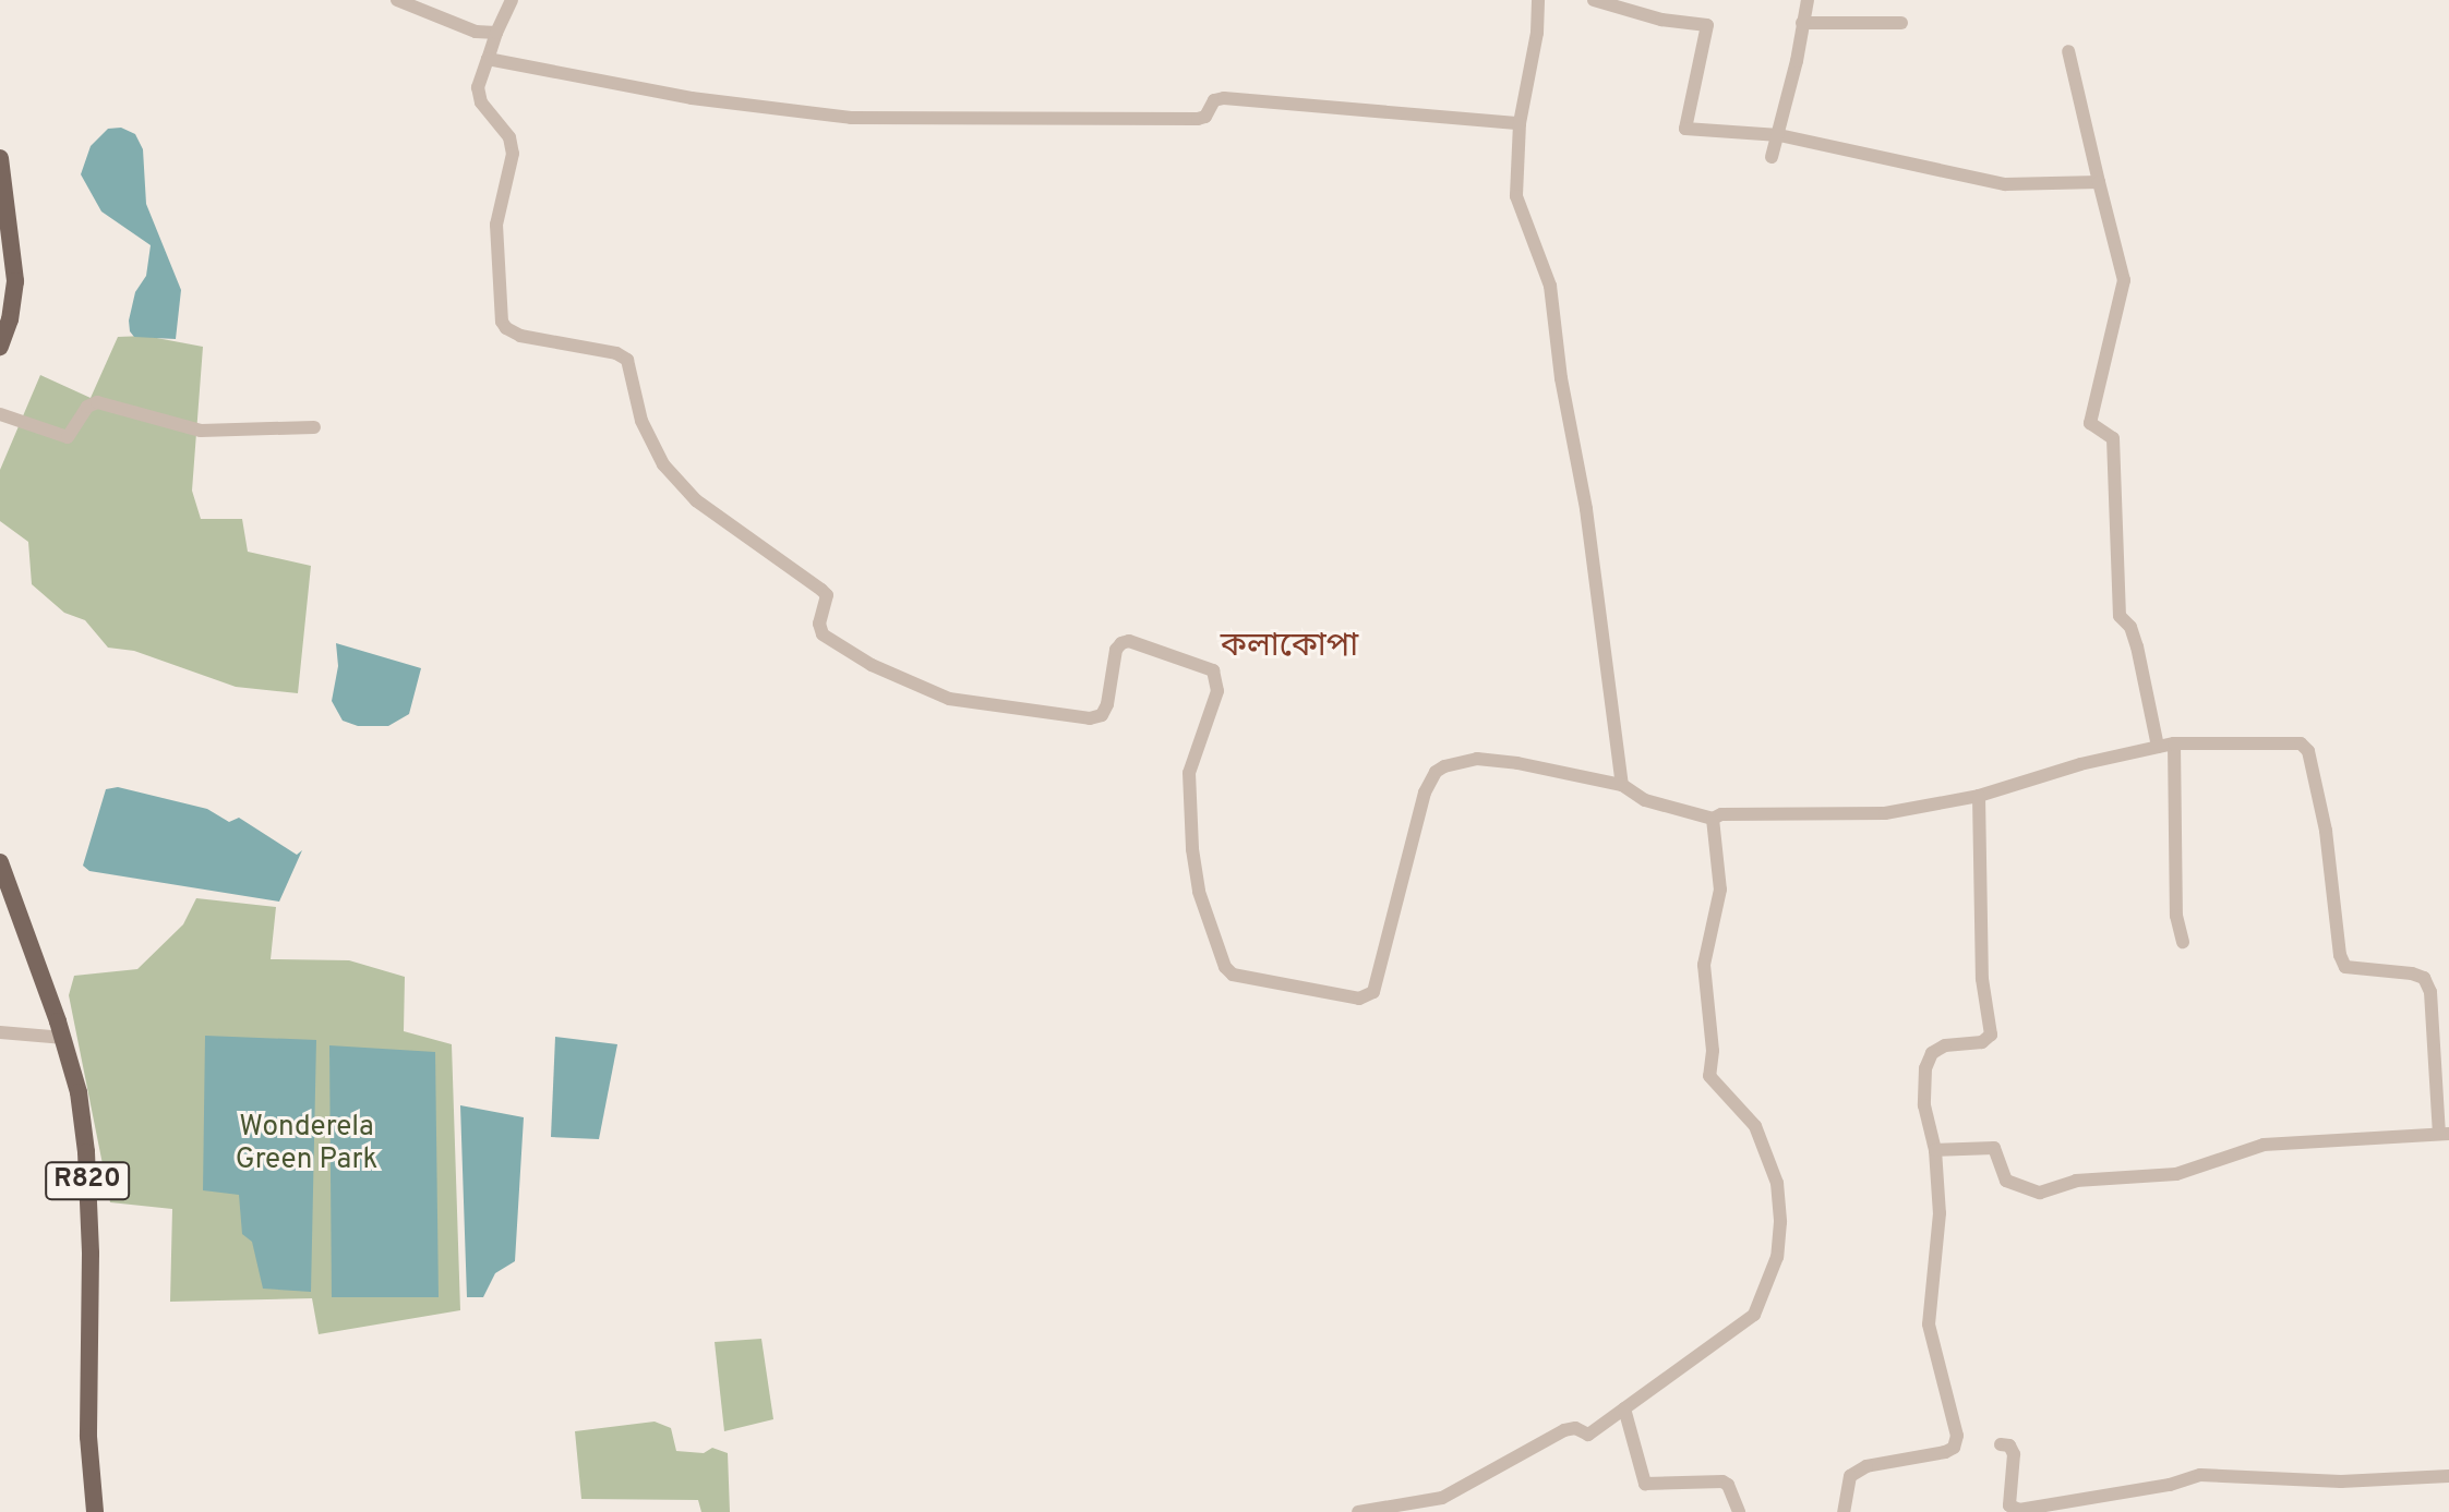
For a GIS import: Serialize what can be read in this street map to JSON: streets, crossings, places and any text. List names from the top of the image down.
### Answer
{
  "streets": {
    "main road": ["R820"]
  },
  "districts": ["কলাকোপা"],
  "parks": ["Wonderela Green Park"]
}
